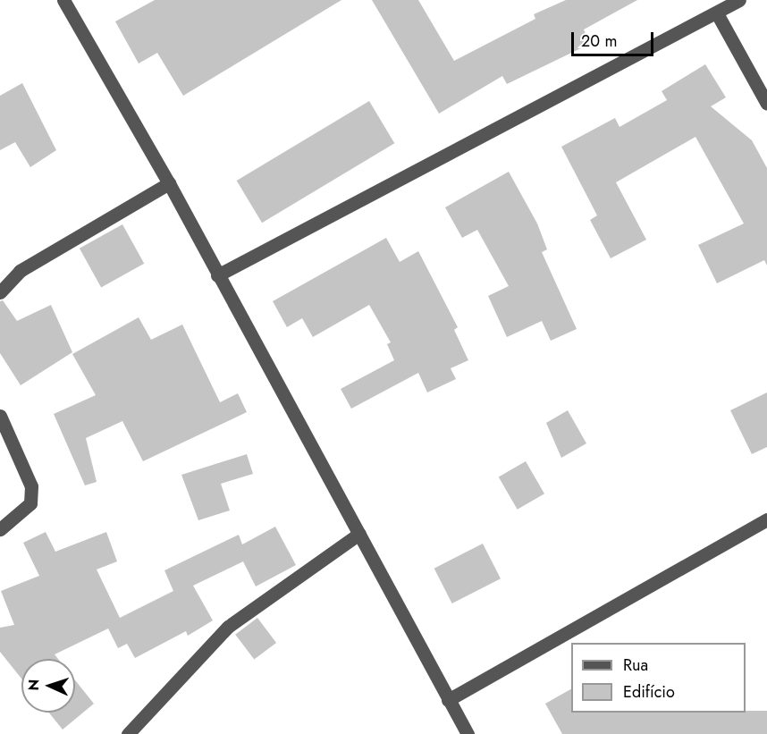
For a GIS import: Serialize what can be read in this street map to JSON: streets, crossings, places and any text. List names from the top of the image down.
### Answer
{
  "legend": ["Rua", "Edifício"],
  "scale_bar": "20 m",
  "north": "left"
}
